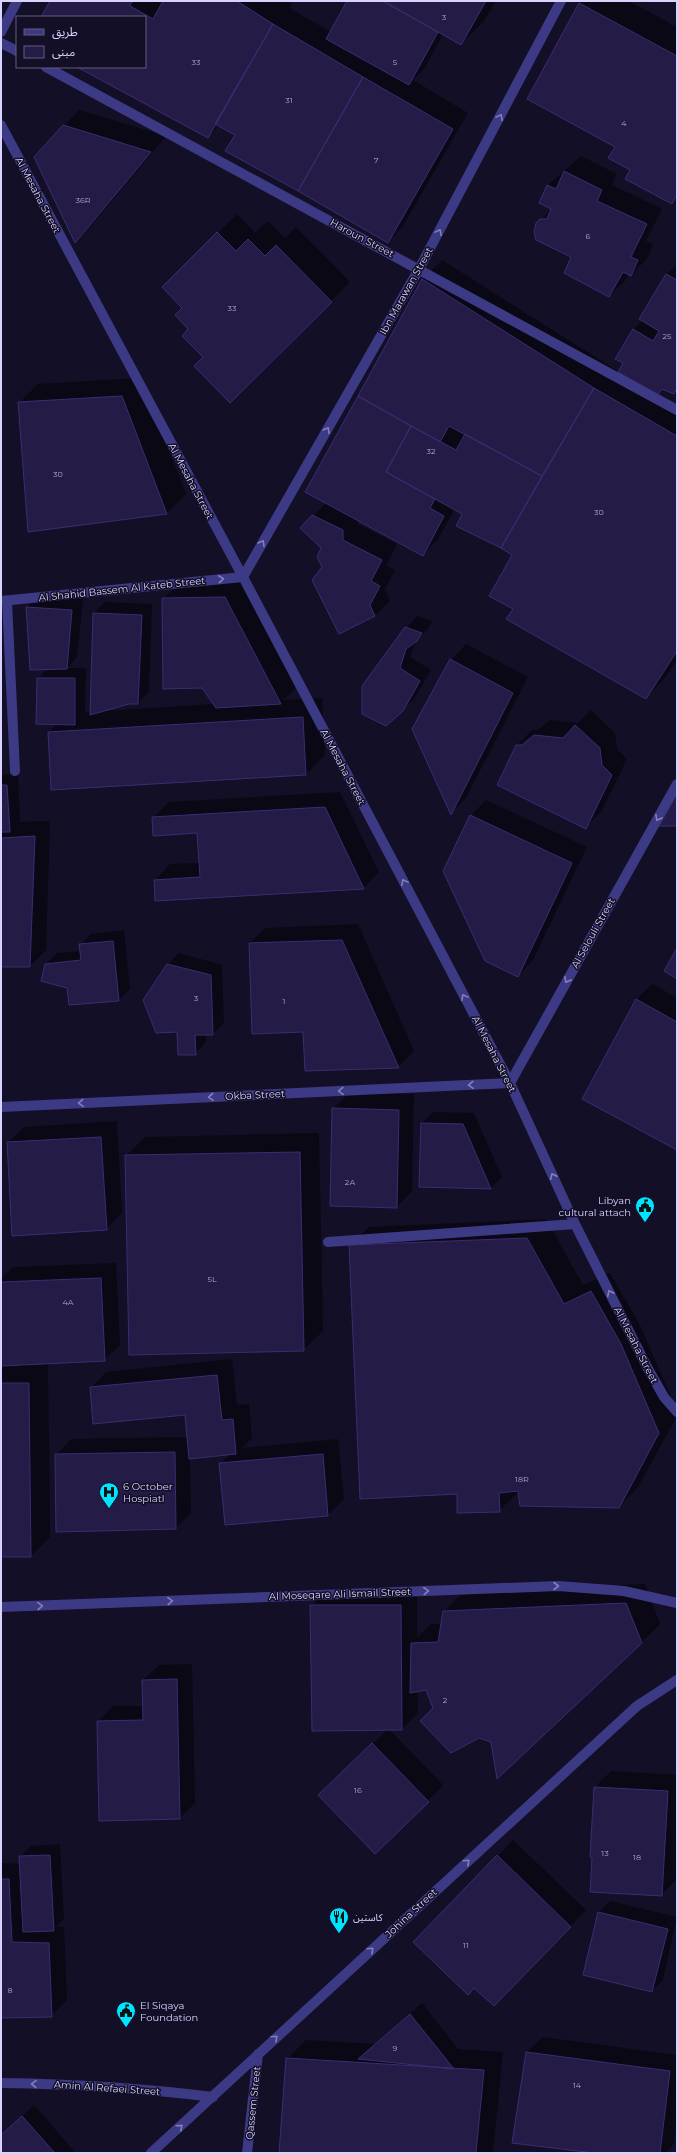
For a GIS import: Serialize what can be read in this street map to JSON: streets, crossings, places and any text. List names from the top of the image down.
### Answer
{
  "streets": {
    "street": [
      "Al Mesaha Street",
      "Haroun Street",
      "Ibn Marawan Street",
      "Al Shahid Bassem Al Kateb Street",
      "Al Selouli Street",
      "Okba Street",
      "Al Moseqare Ali Ismail Street",
      "Johina Street",
      "Amin Al Refaei Street",
      "Qassem Street"
    ]
  },
  "crossings": [
    ["Al Mesaha Street", "Ibn Marawan Street"],
    ["Al Mesaha Street", "Al Shahid Bassem Al Kateb Street"],
    ["Al Mesaha Street", "Al Selouli Street"],
    ["Al Mesaha Street", "Okba Street"],
    ["Haroun Street", "Ibn Marawan Street"],
    ["Ibn Marawan Street", "Al Shahid Bassem Al Kateb Street"],
    ["Al Selouli Street", "Okba Street"],
    ["Johina Street", "Amin Al Refaei Street"],
    ["Johina Street", "Qassem Street"]
  ],
  "one_way": [
    "Al Mesaha Street",
    "Ibn Marawan Street",
    "Al Shahid Bassem Al Kateb Street",
    "Al Selouli Street",
    "Okba Street",
    "Al Moseqare Ali Ismail Street",
    "Johina Street",
    "Amin Al Refaei Street"
  ],
  "places": {
    "public building": ["Libyan cultural attach", "El Siqaya Foundation"],
    "hospital": ["6 October Hospiatl"],
    "restaurant": ["كاستين"]
  },
  "house_numbers": [
    "3",
    "33",
    "5",
    "31",
    "4",
    "7",
    "36R",
    "6",
    "33",
    "25",
    "32",
    "30",
    "30",
    "3",
    "1",
    "2A",
    "5L",
    "4A",
    "18R",
    "2",
    "16",
    "13",
    "18",
    "11",
    "8",
    "9",
    "14"
  ],
  "legend": ["طريق", "مبنى"]
}
